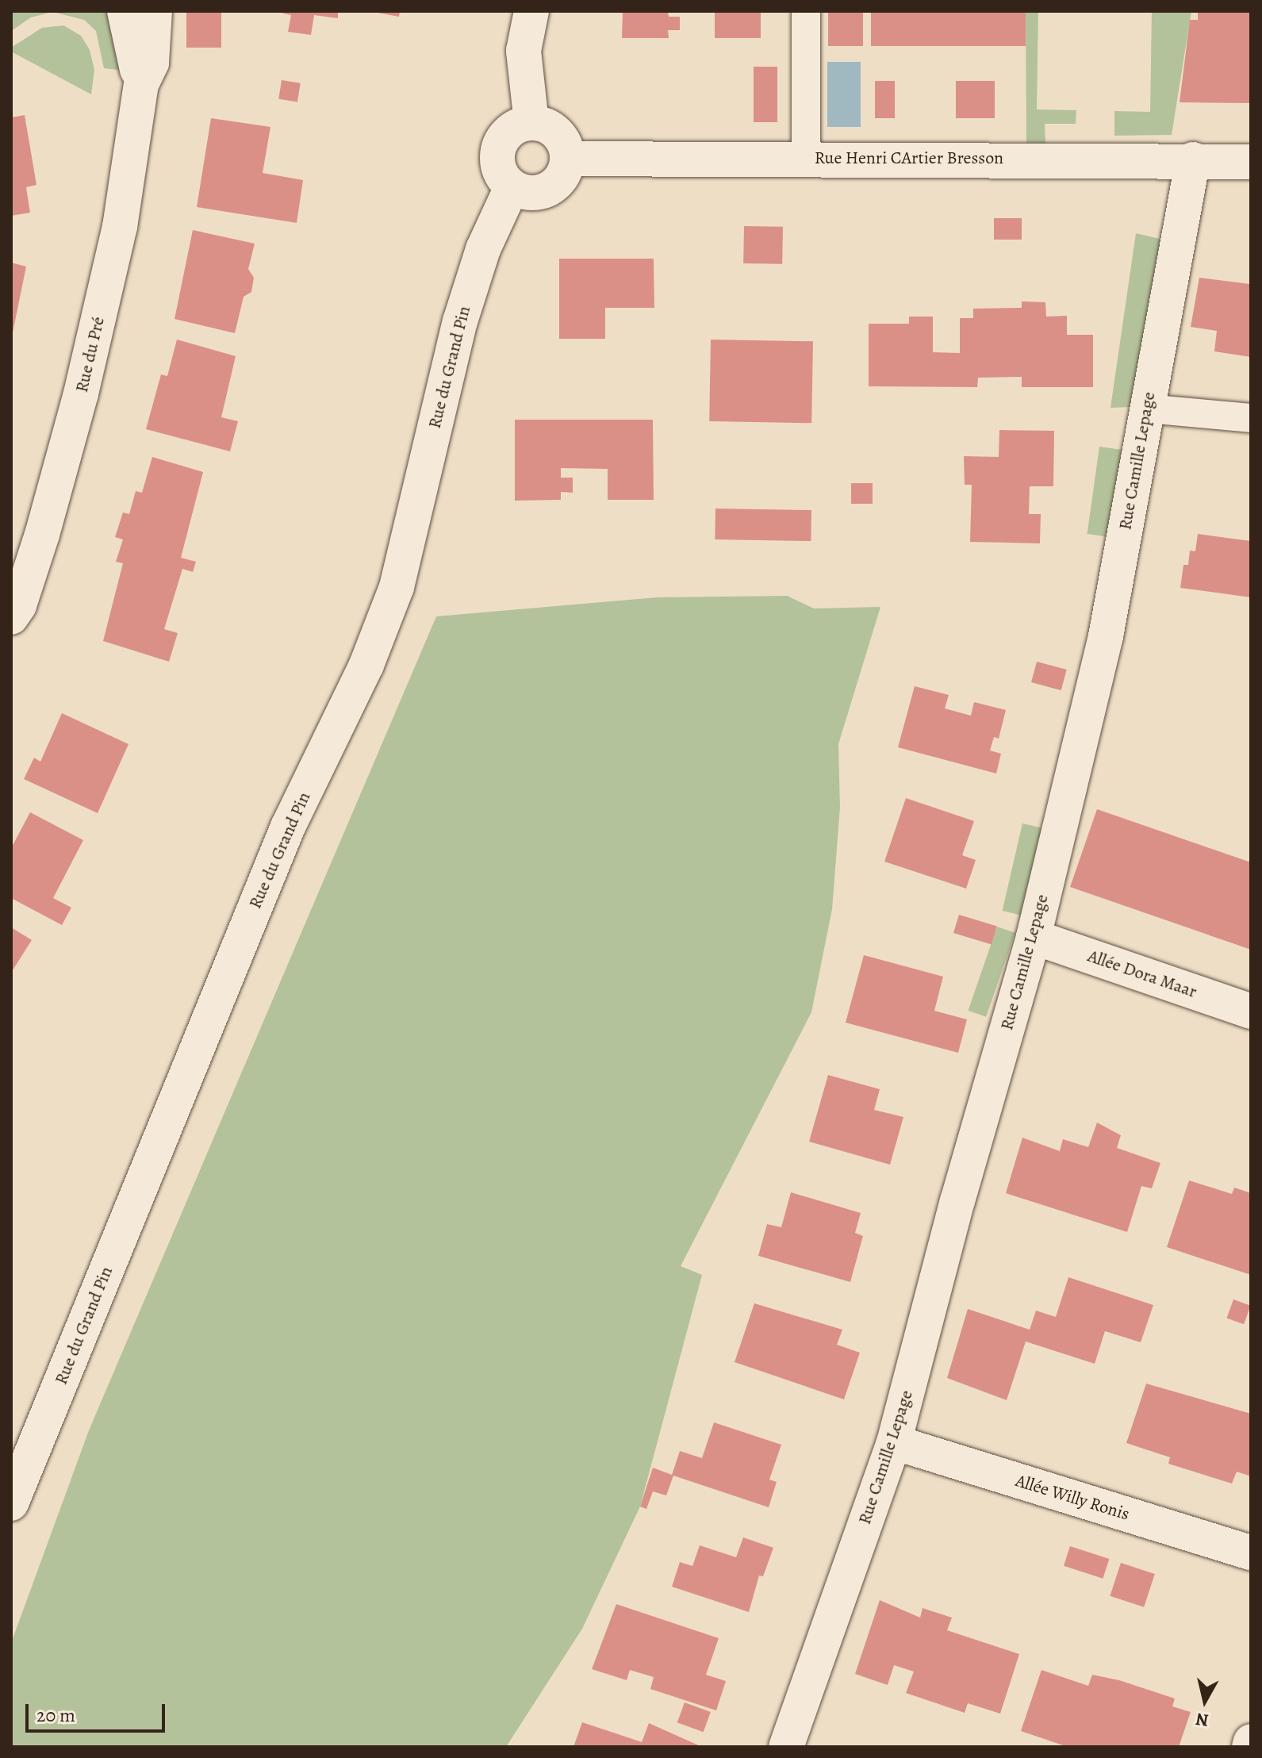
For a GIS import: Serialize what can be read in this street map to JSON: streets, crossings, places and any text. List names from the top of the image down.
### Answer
{
  "streets": {
    "street": [
      "Rue Henri CArtier Bresson",
      "Rue du Pré",
      "Rue du Grand Pin",
      "Rue Camille Lepage",
      "Allée Dora Maar",
      "Allée Willy Ronis"
    ]
  },
  "crossings": [
    ["Rue Henri CArtier Bresson", "Rue du Grand Pin"],
    ["Rue Henri CArtier Bresson", "Rue Camille Lepage"],
    ["Rue Camille Lepage", "Allée Dora Maar"],
    ["Rue Camille Lepage", "Allée Willy Ronis"]
  ],
  "scale_bar": "20 m",
  "north": "bottom"
}
